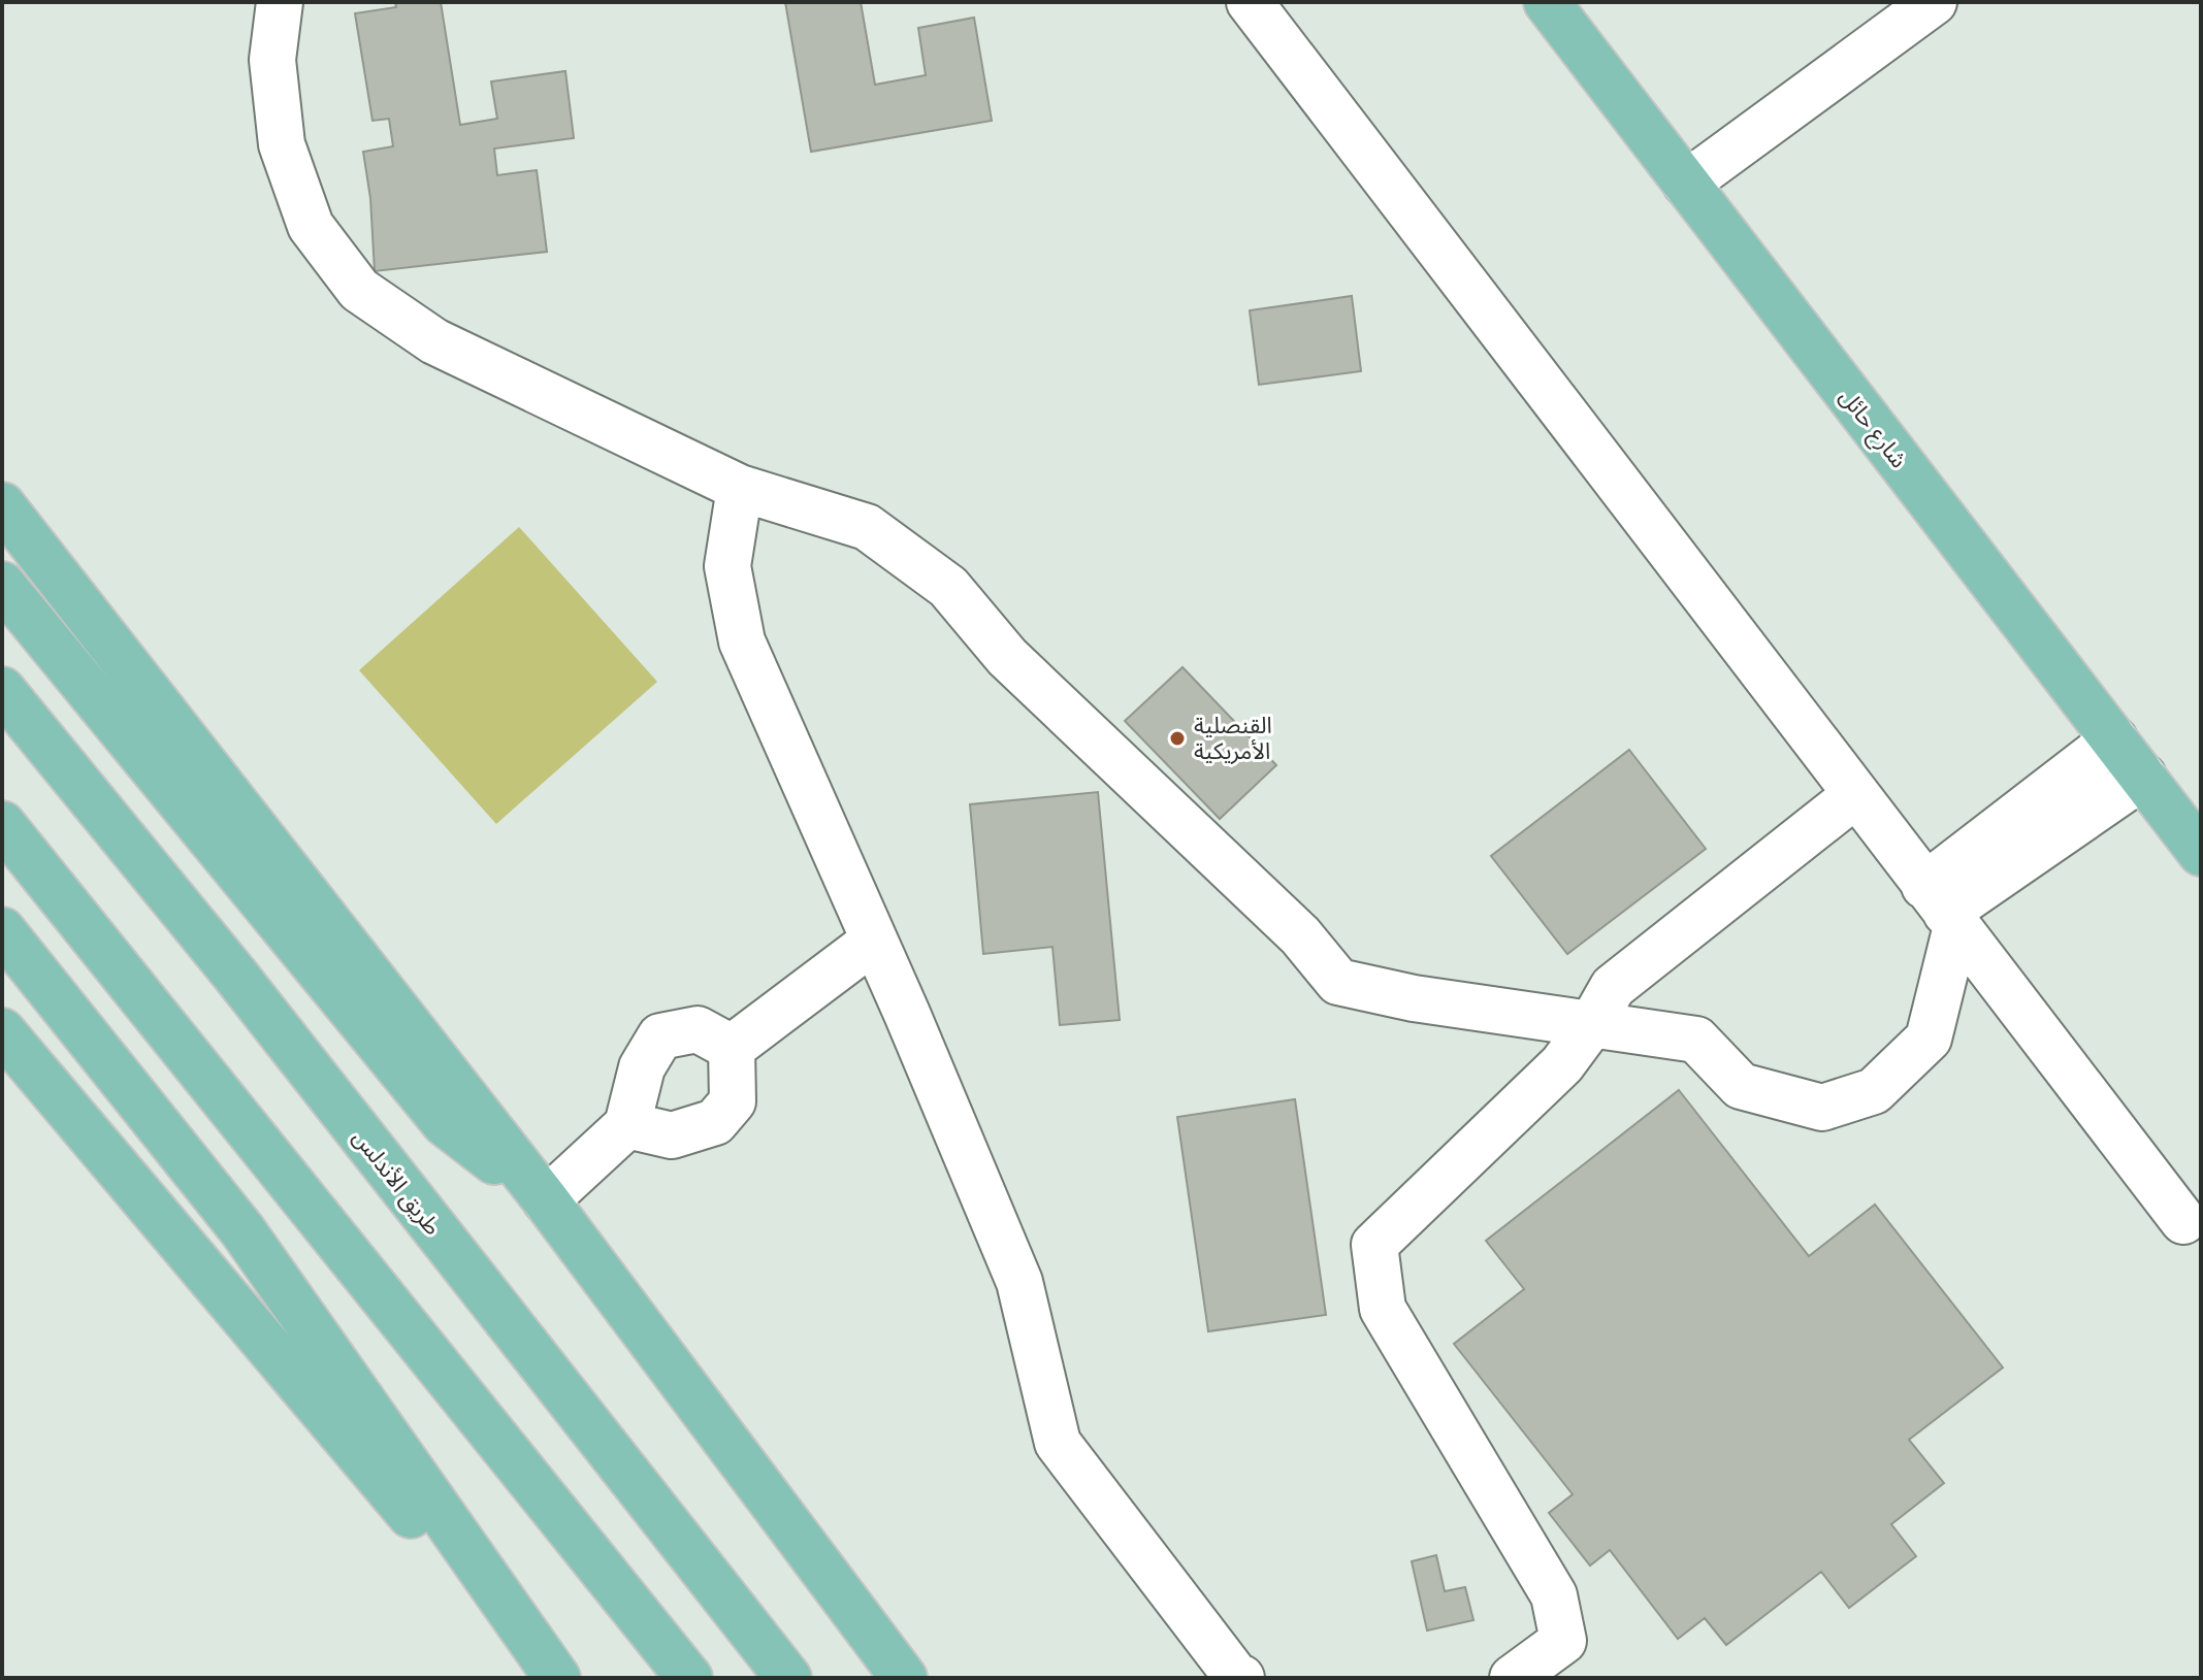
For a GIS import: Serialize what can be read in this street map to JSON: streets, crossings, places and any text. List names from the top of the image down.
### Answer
{
  "streets": {
    "main road": ["شارع حائل", "طريق الأندلس"]
  },
  "places": ["القنصلية الأمريكية"]
}
